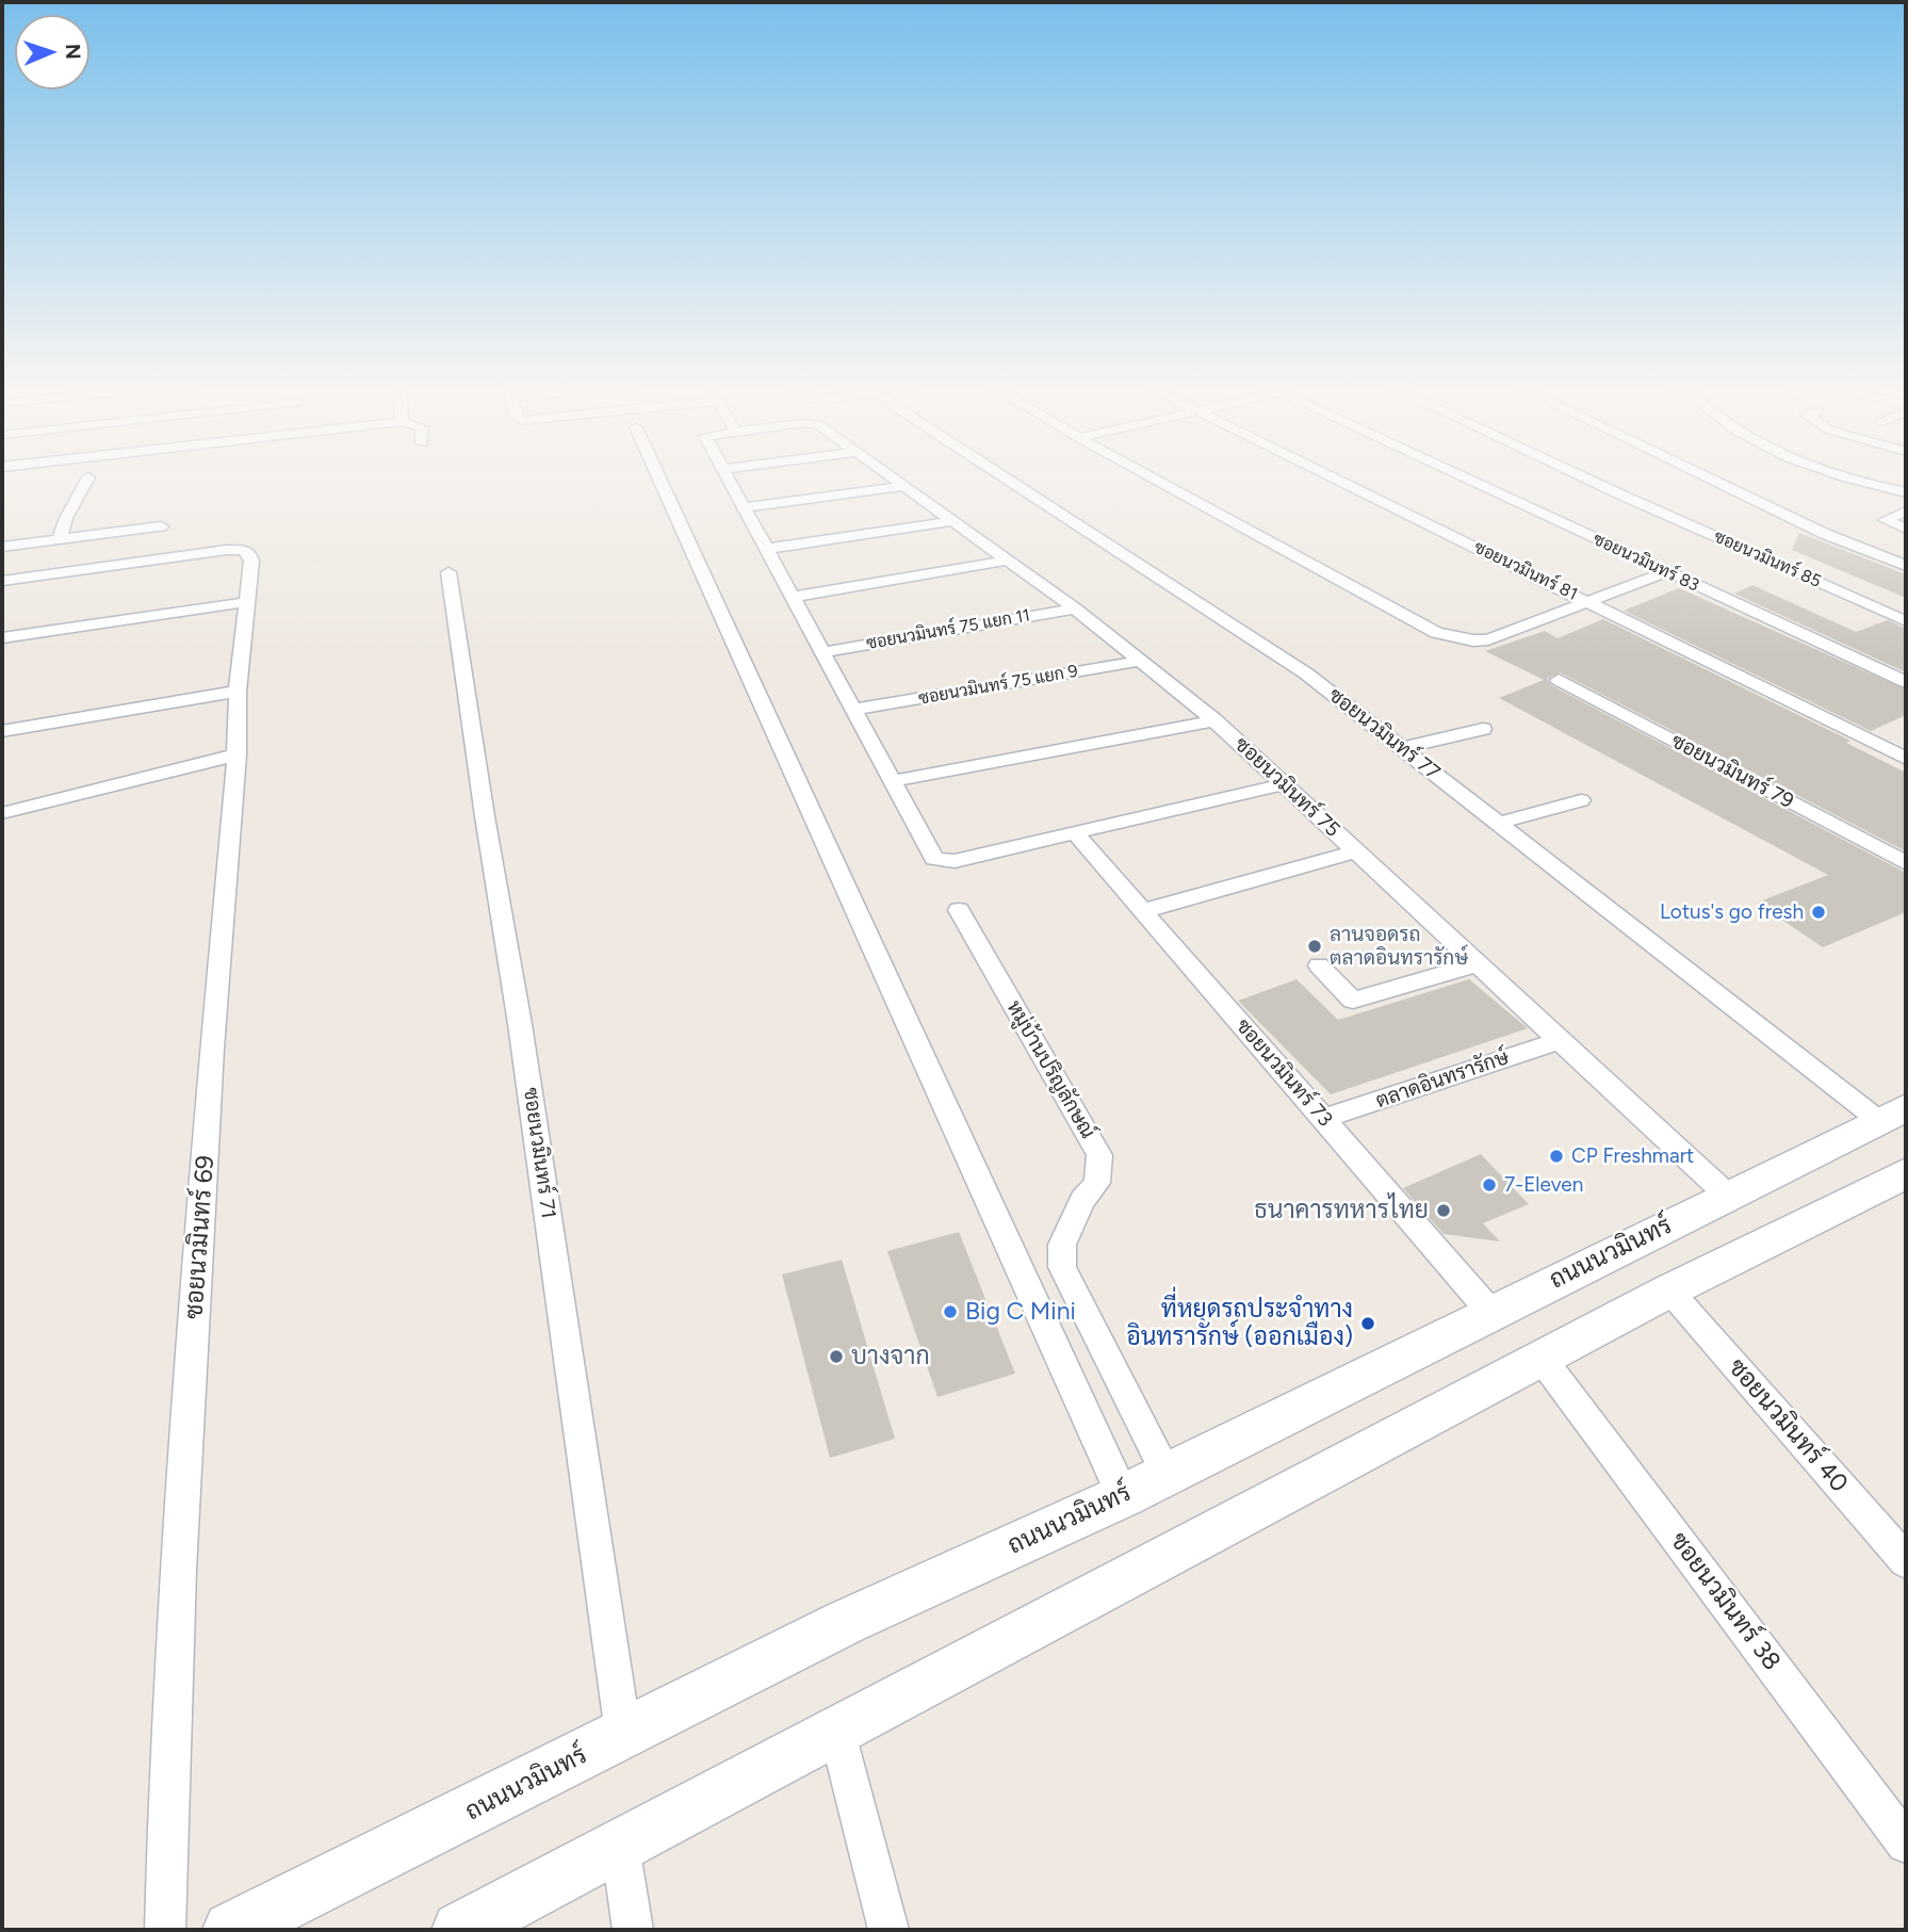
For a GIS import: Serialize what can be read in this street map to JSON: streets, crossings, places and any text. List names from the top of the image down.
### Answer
{
  "streets": {
    "main road": ["ถนนนวมินทร์"],
    "street": [
      "ซอยนวมินทร์ 85",
      "ซอยนวมินทร์ 83",
      "ซอยนวมินทร์ 81",
      "ซอยนวมินทร์ 75 แยก 11",
      "ซอยนวมินทร์ 75 แยก 9",
      "ซอยนวมินทร์ 77",
      "ซอยนวมินทร์ 79",
      "ซอยนวมินทร์ 75",
      "หมู่บ้านปริญลักษณ์",
      "ซอยนวมินทร์ 73",
      "ตลาดอินทรารักษ์",
      "ซอยนวมินทร์ 71",
      "ซอยนวมินทร์ 69",
      "ซอยนวมินทร์ 40",
      "ซอยนวมินทร์ 38"
    ]
  },
  "crossings": [
    ["ซอยนวมินทร์ 75 แยก 11", "ซอยนวมินทร์ 75"],
    ["ซอยนวมินทร์ 75 แยก 9", "ซอยนวมินทร์ 75"],
    ["ซอยนวมินทร์ 77", "ถนนนวมินทร์"],
    ["ซอยนวมินทร์ 75", "ตลาดอินทรารักษ์"],
    ["ซอยนวมินทร์ 75", "ถนนนวมินทร์"],
    ["หมู่บ้านปริญลักษณ์", "ถนนนวมินทร์"],
    ["ซอยนวมินทร์ 73", "ตลาดอินทรารักษ์"],
    ["ซอยนวมินทร์ 73", "ถนนนวมินทร์"],
    ["ซอยนวมินทร์ 71", "ถนนนวมินทร์"]
  ],
  "places": [
    "Lotus's go fresh",
    "ลานจอดรถ ตลาดอินทรารักษ์",
    "CP Freshmart",
    "7-Eleven",
    "ธนาคารทหารไทย",
    "Big C Mini",
    "ที่หยุดรถประจำทาง อินทรารักษ์ (ออกเมือง)",
    "บางจาก"
  ],
  "north": "right"
}
